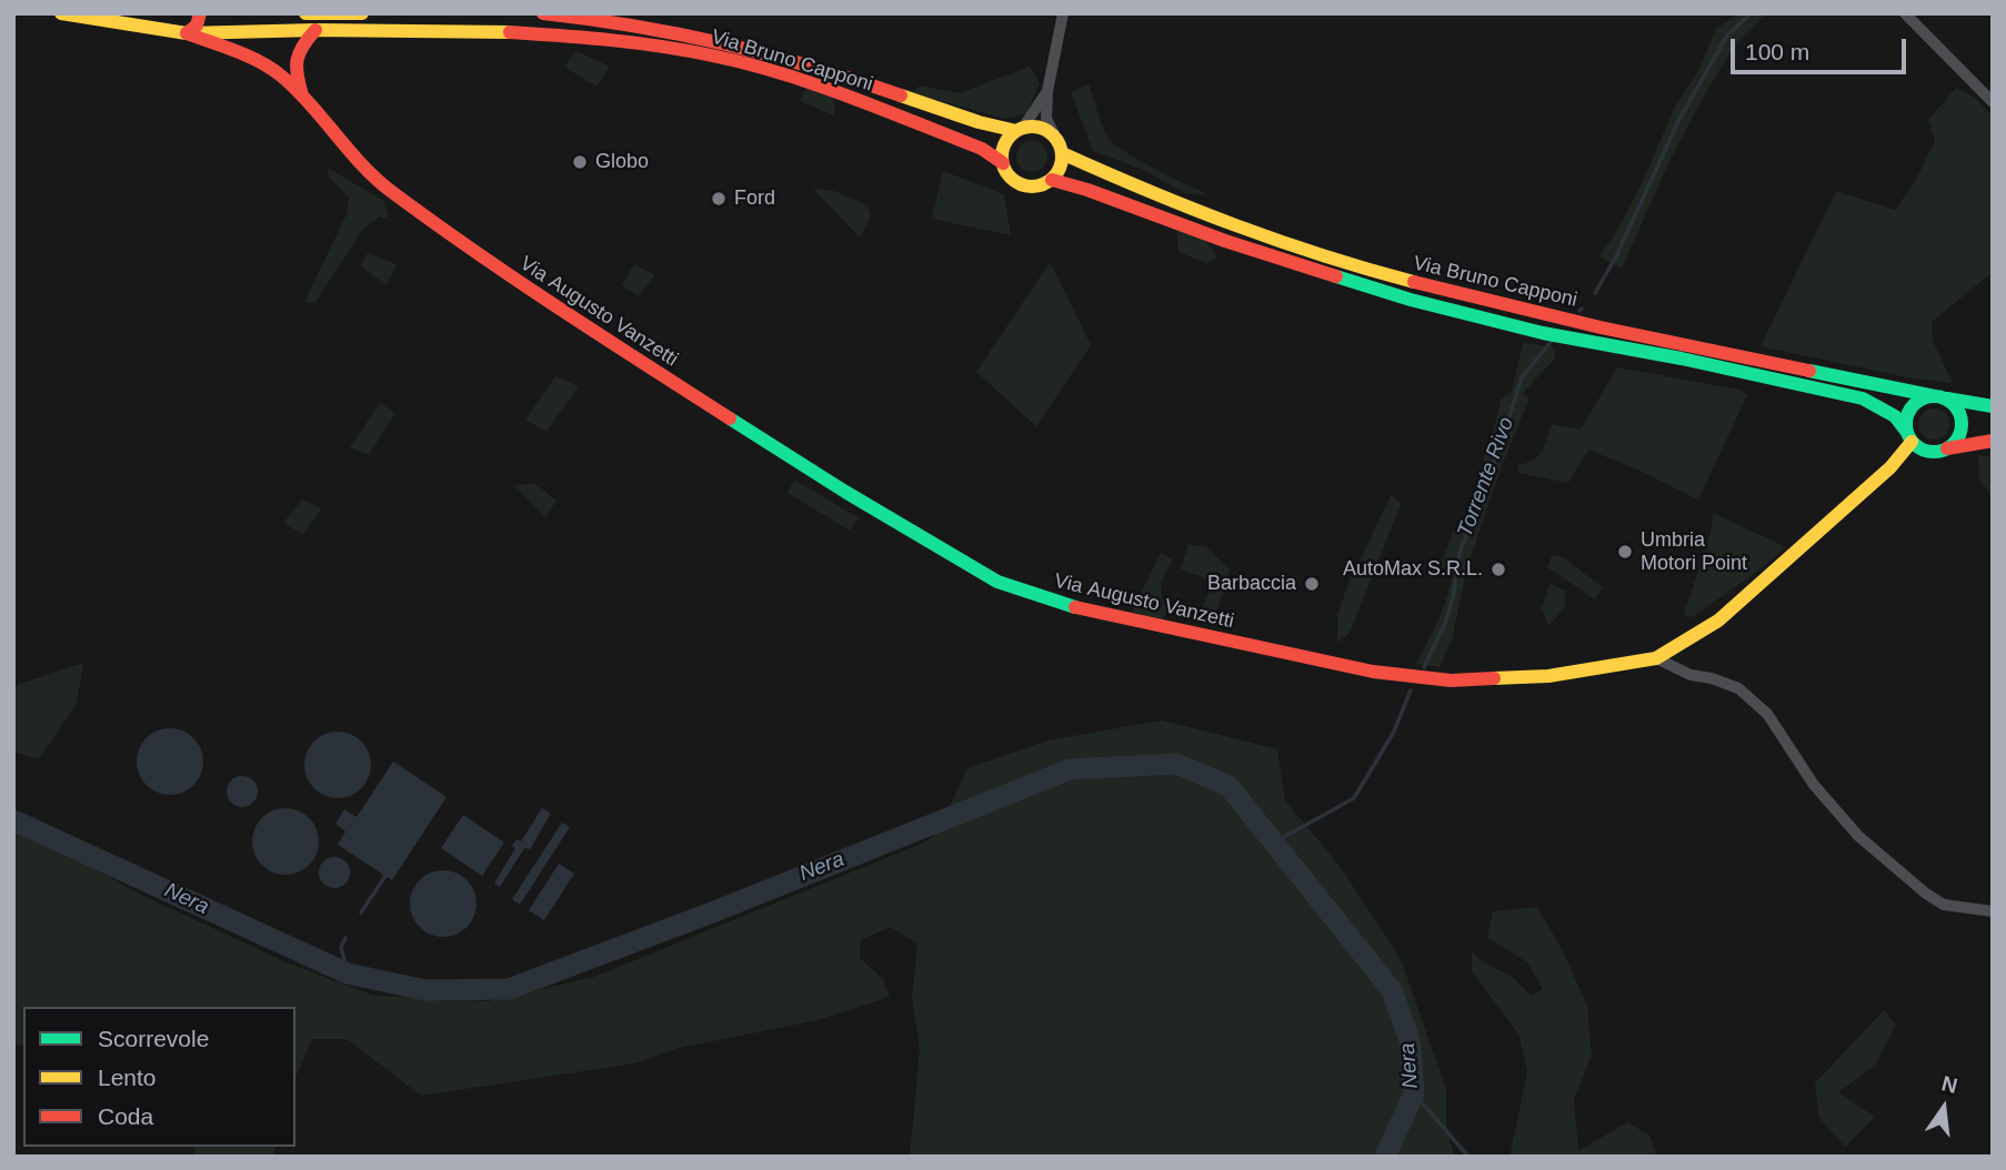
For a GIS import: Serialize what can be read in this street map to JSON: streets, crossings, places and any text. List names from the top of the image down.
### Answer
{
  "streets": {
    "main road": ["Via Bruno Capponi", "Via Augusto Vanzetti"]
  },
  "crossings": [
    ["Via Bruno Capponi", "Via Augusto Vanzetti"]
  ],
  "water": ["Torrente Rivo", "Nera"],
  "places": [
    "Globo",
    "Ford",
    "Umbria Motori Point",
    "AutoMax S.R.L.",
    "Barbaccia"
  ],
  "legend": ["Scorrevole", "Lento", "Coda"],
  "scale_bar": "100 m",
  "north": "top"
}
